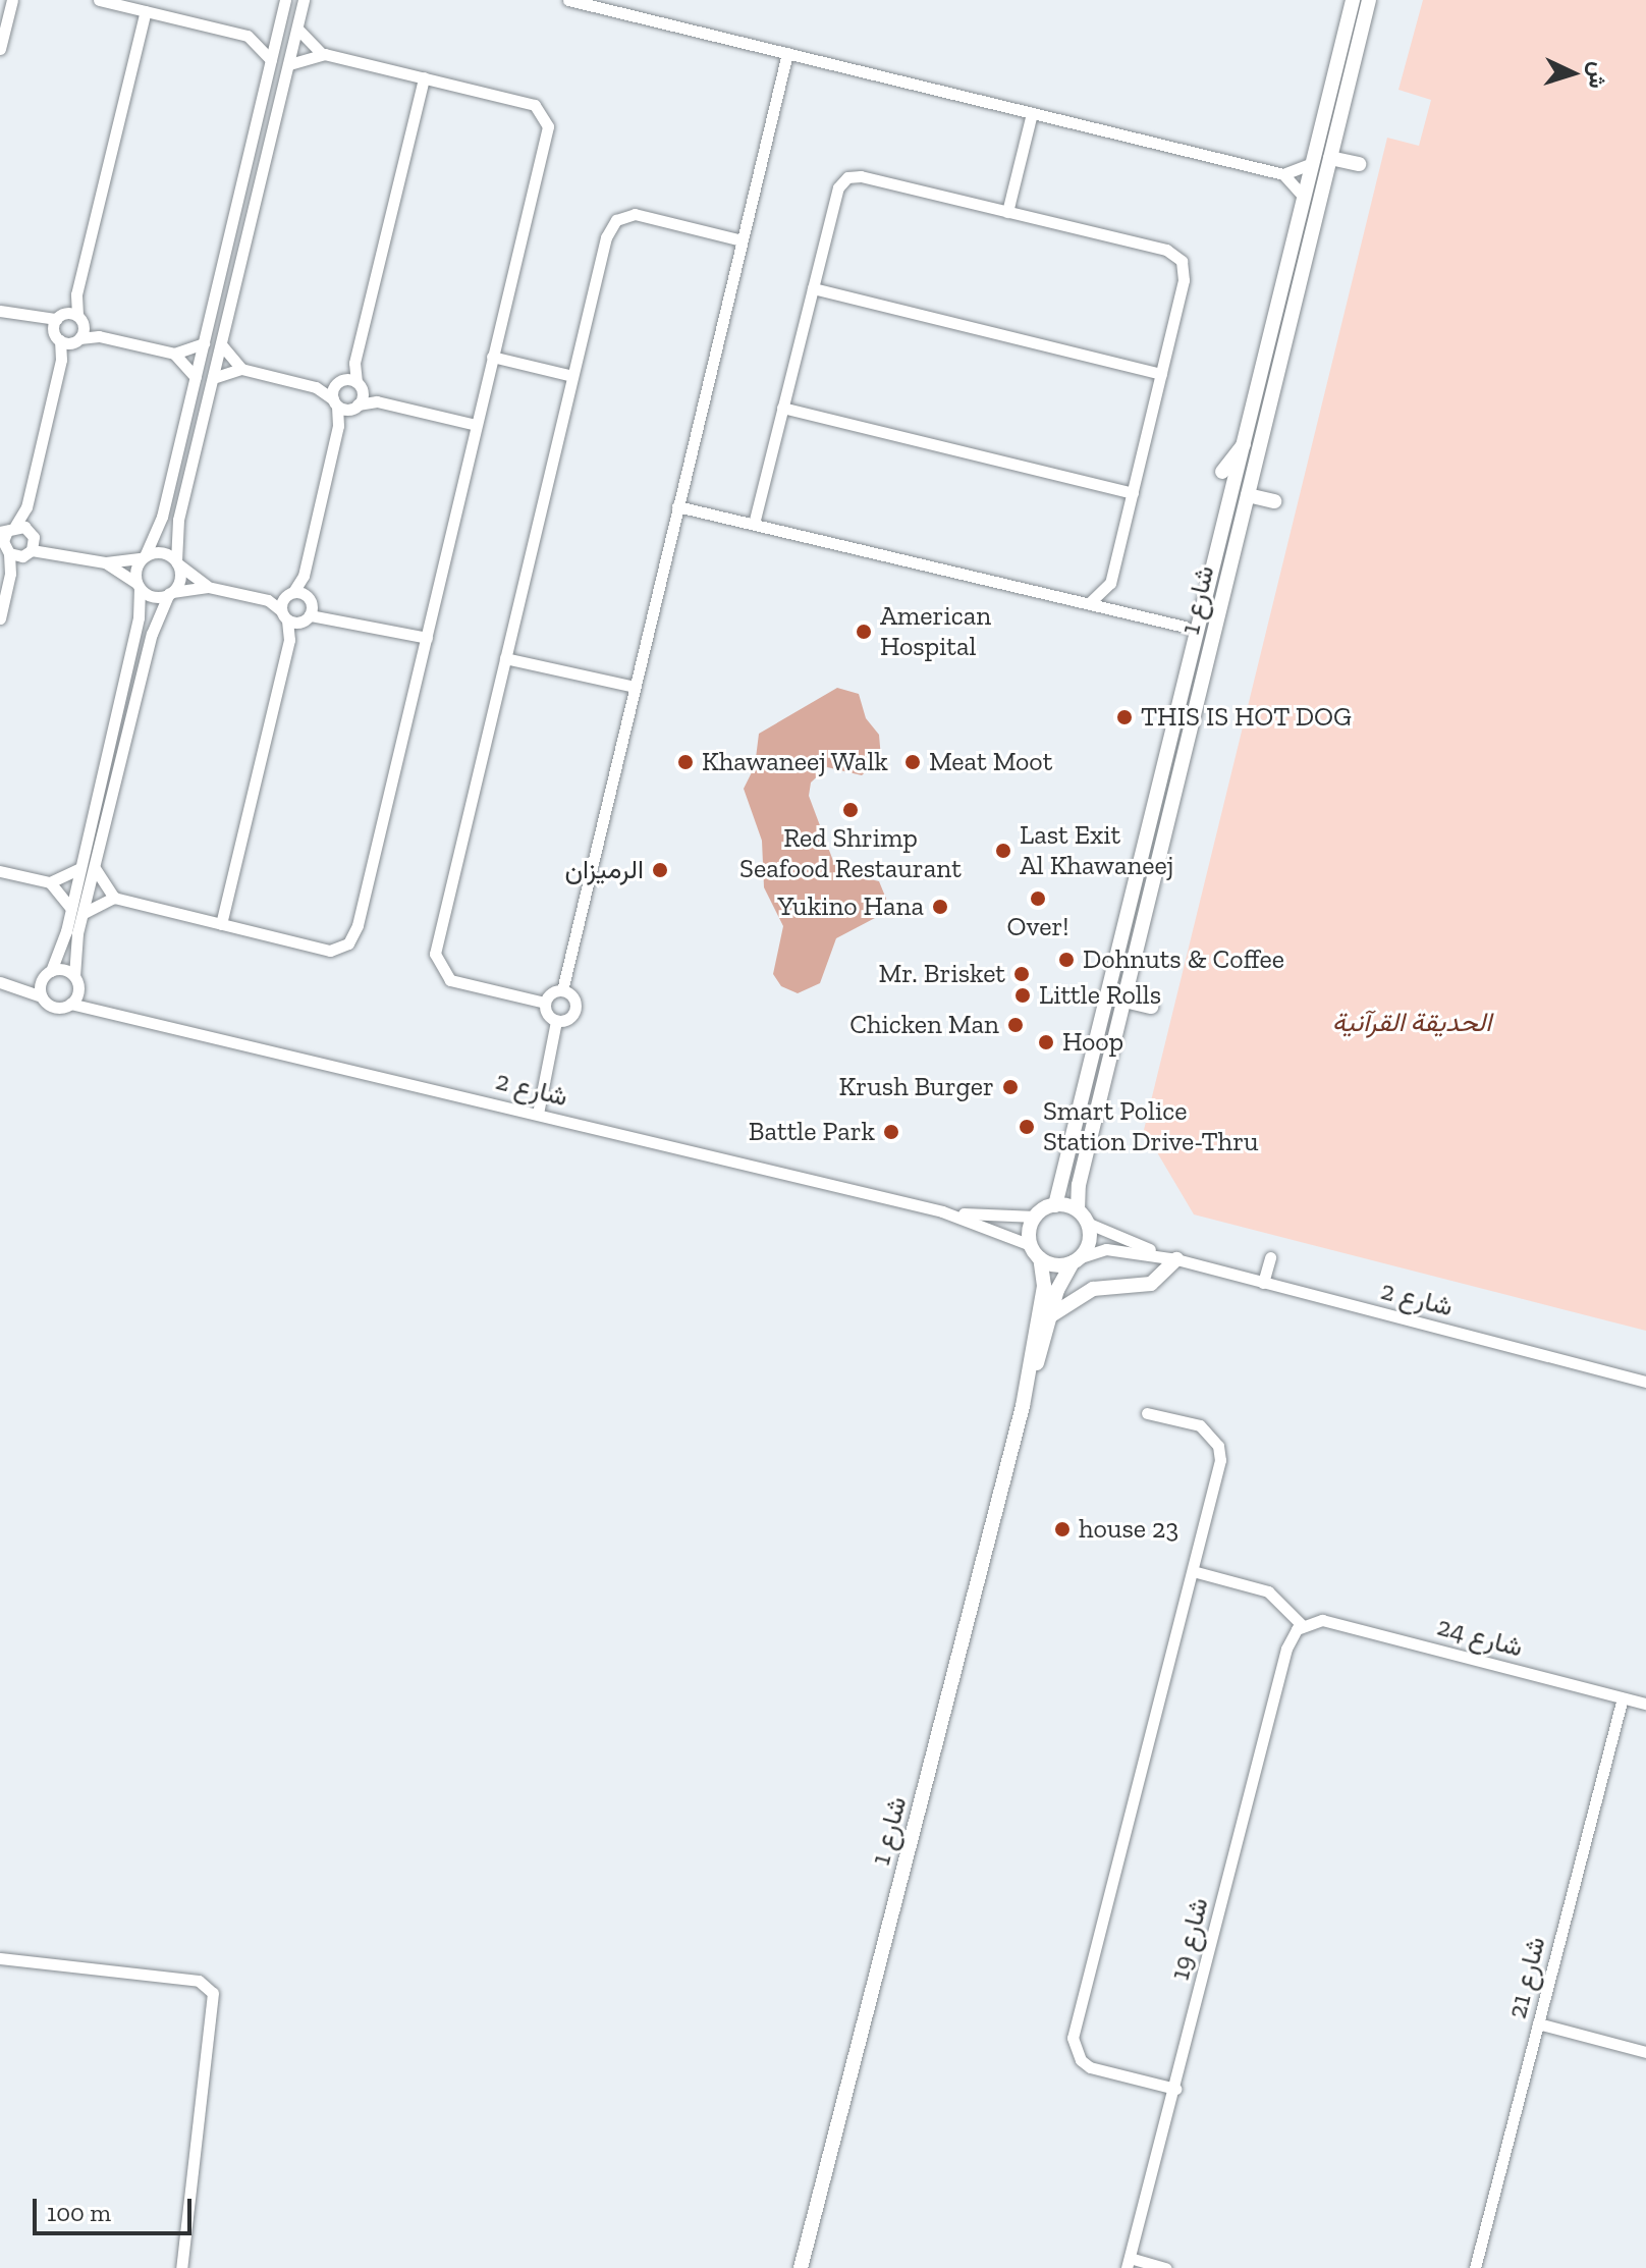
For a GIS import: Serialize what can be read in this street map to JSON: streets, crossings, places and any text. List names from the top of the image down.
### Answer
{
  "streets": {
    "street": [
      "شارع 1",
      "شارع 2",
      "شارع 24",
      "شارع 19",
      "شارع 21"
    ]
  },
  "crossings": [
    ["شارع 1", "شارع 2"],
    ["شارع 24", "شارع 19"],
    ["شارع 24", "شارع 21"]
  ],
  "parks": ["الحديقة القرآنية"],
  "places": [
    "American Hospital",
    "THIS IS HOT DOG",
    "Khawaneej Walk",
    "Meat Moot",
    "Red Shrimp Seafood Restaurant",
    "Last Exit Al Khawaneej",
    "الرميزان",
    "Over!",
    "Yukino Hana",
    "Dohnuts & Coffee",
    "Mr. Brisket",
    "Little Rolls",
    "Chicken Man",
    "Hoop",
    "Krush Burger",
    "Smart Police Station Drive-Thru",
    "Battle Park",
    "house 23"
  ],
  "scale_bar": "100 m",
  "north": "right"
}
